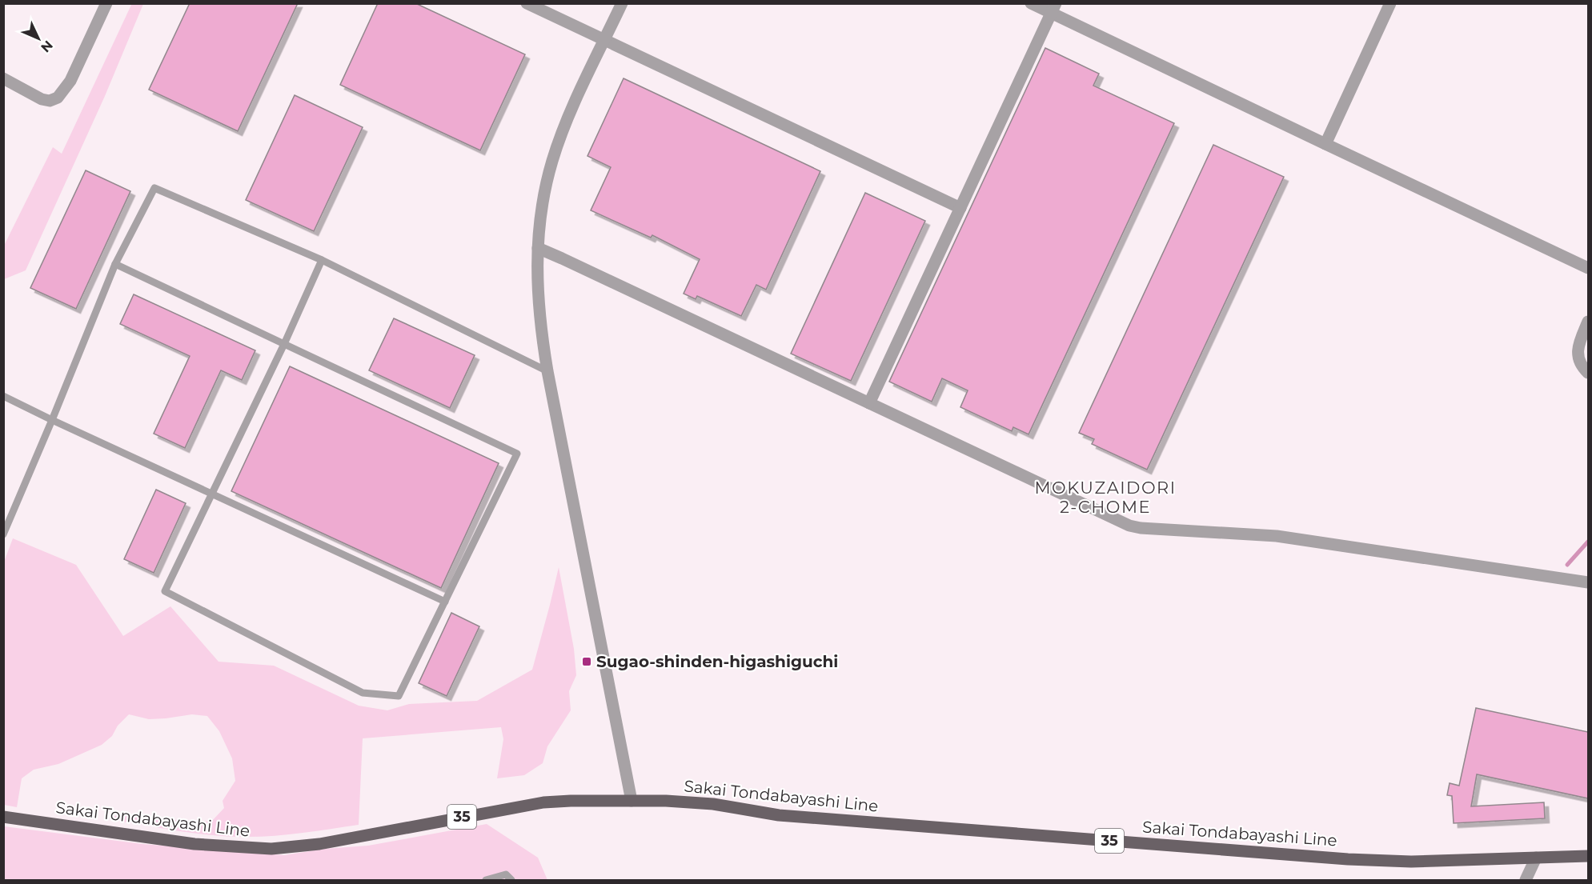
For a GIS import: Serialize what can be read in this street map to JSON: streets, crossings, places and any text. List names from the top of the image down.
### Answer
{
  "streets": {
    "main road": ["Sakai Tondabayashi Line", "35"]
  },
  "districts": ["MOKUZAIDORI 2-CHOME"],
  "places": {
    "transit": ["Sugao-shinden-higashiguchi"]
  },
  "north": "bottom right"
}
